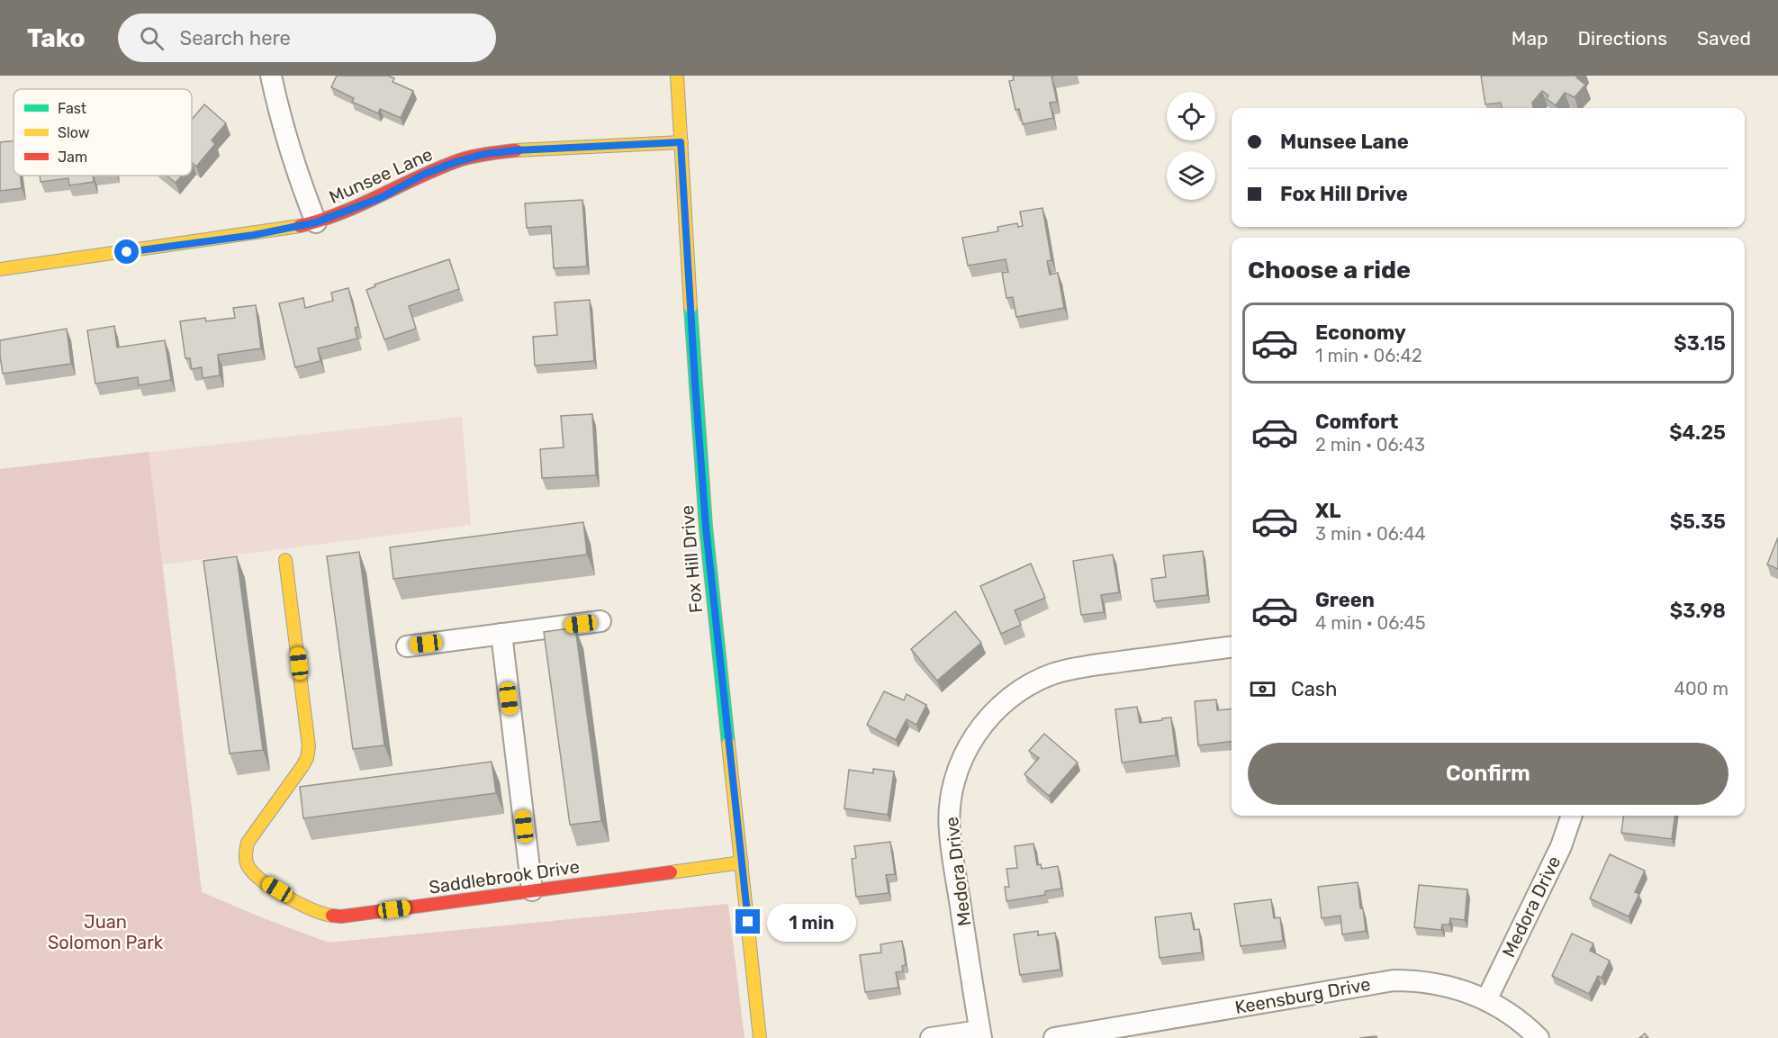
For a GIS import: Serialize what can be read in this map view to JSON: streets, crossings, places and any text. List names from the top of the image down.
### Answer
{
  "streets": {
    "street": [
      "Munsee Lane",
      "Fox Hill Drive",
      "Medora Drive",
      "Saddlebrook Drive",
      "Keensburg Drive"
    ]
  },
  "crossings": [
    ["Munsee Lane", "Fox Hill Drive"],
    ["Fox Hill Drive", "Saddlebrook Drive"],
    ["Medora Drive", "Keensburg Drive"]
  ],
  "parks": ["Juan Solomon Park"],
  "legend": ["Fast", "Slow", "Jam"],
  "page": {
    "header": "Tako",
    "search": "Search here",
    "nav": ["Map", "Directions", "Saved"],
    "banner": ["Munsee Lane", "Fox Hill Drive"],
    "heading": "Choose a ride",
    "list": [
      {
        "name": "Economy",
        "note": "1 min · 06:42",
        "value": "$3.15"
      },
      {
        "name": "Comfort",
        "note": "2 min · 06:43",
        "value": "$4.25"
      },
      {
        "name": "XL",
        "note": "3 min · 06:44",
        "value": "$5.35"
      },
      {
        "name": "Green",
        "note": "4 min · 06:45",
        "value": "$3.98"
      }
    ],
    "pay": ["Cash", "400 m"],
    "buttons": "Confirm",
    "bubble": "1 min"
  }
}
